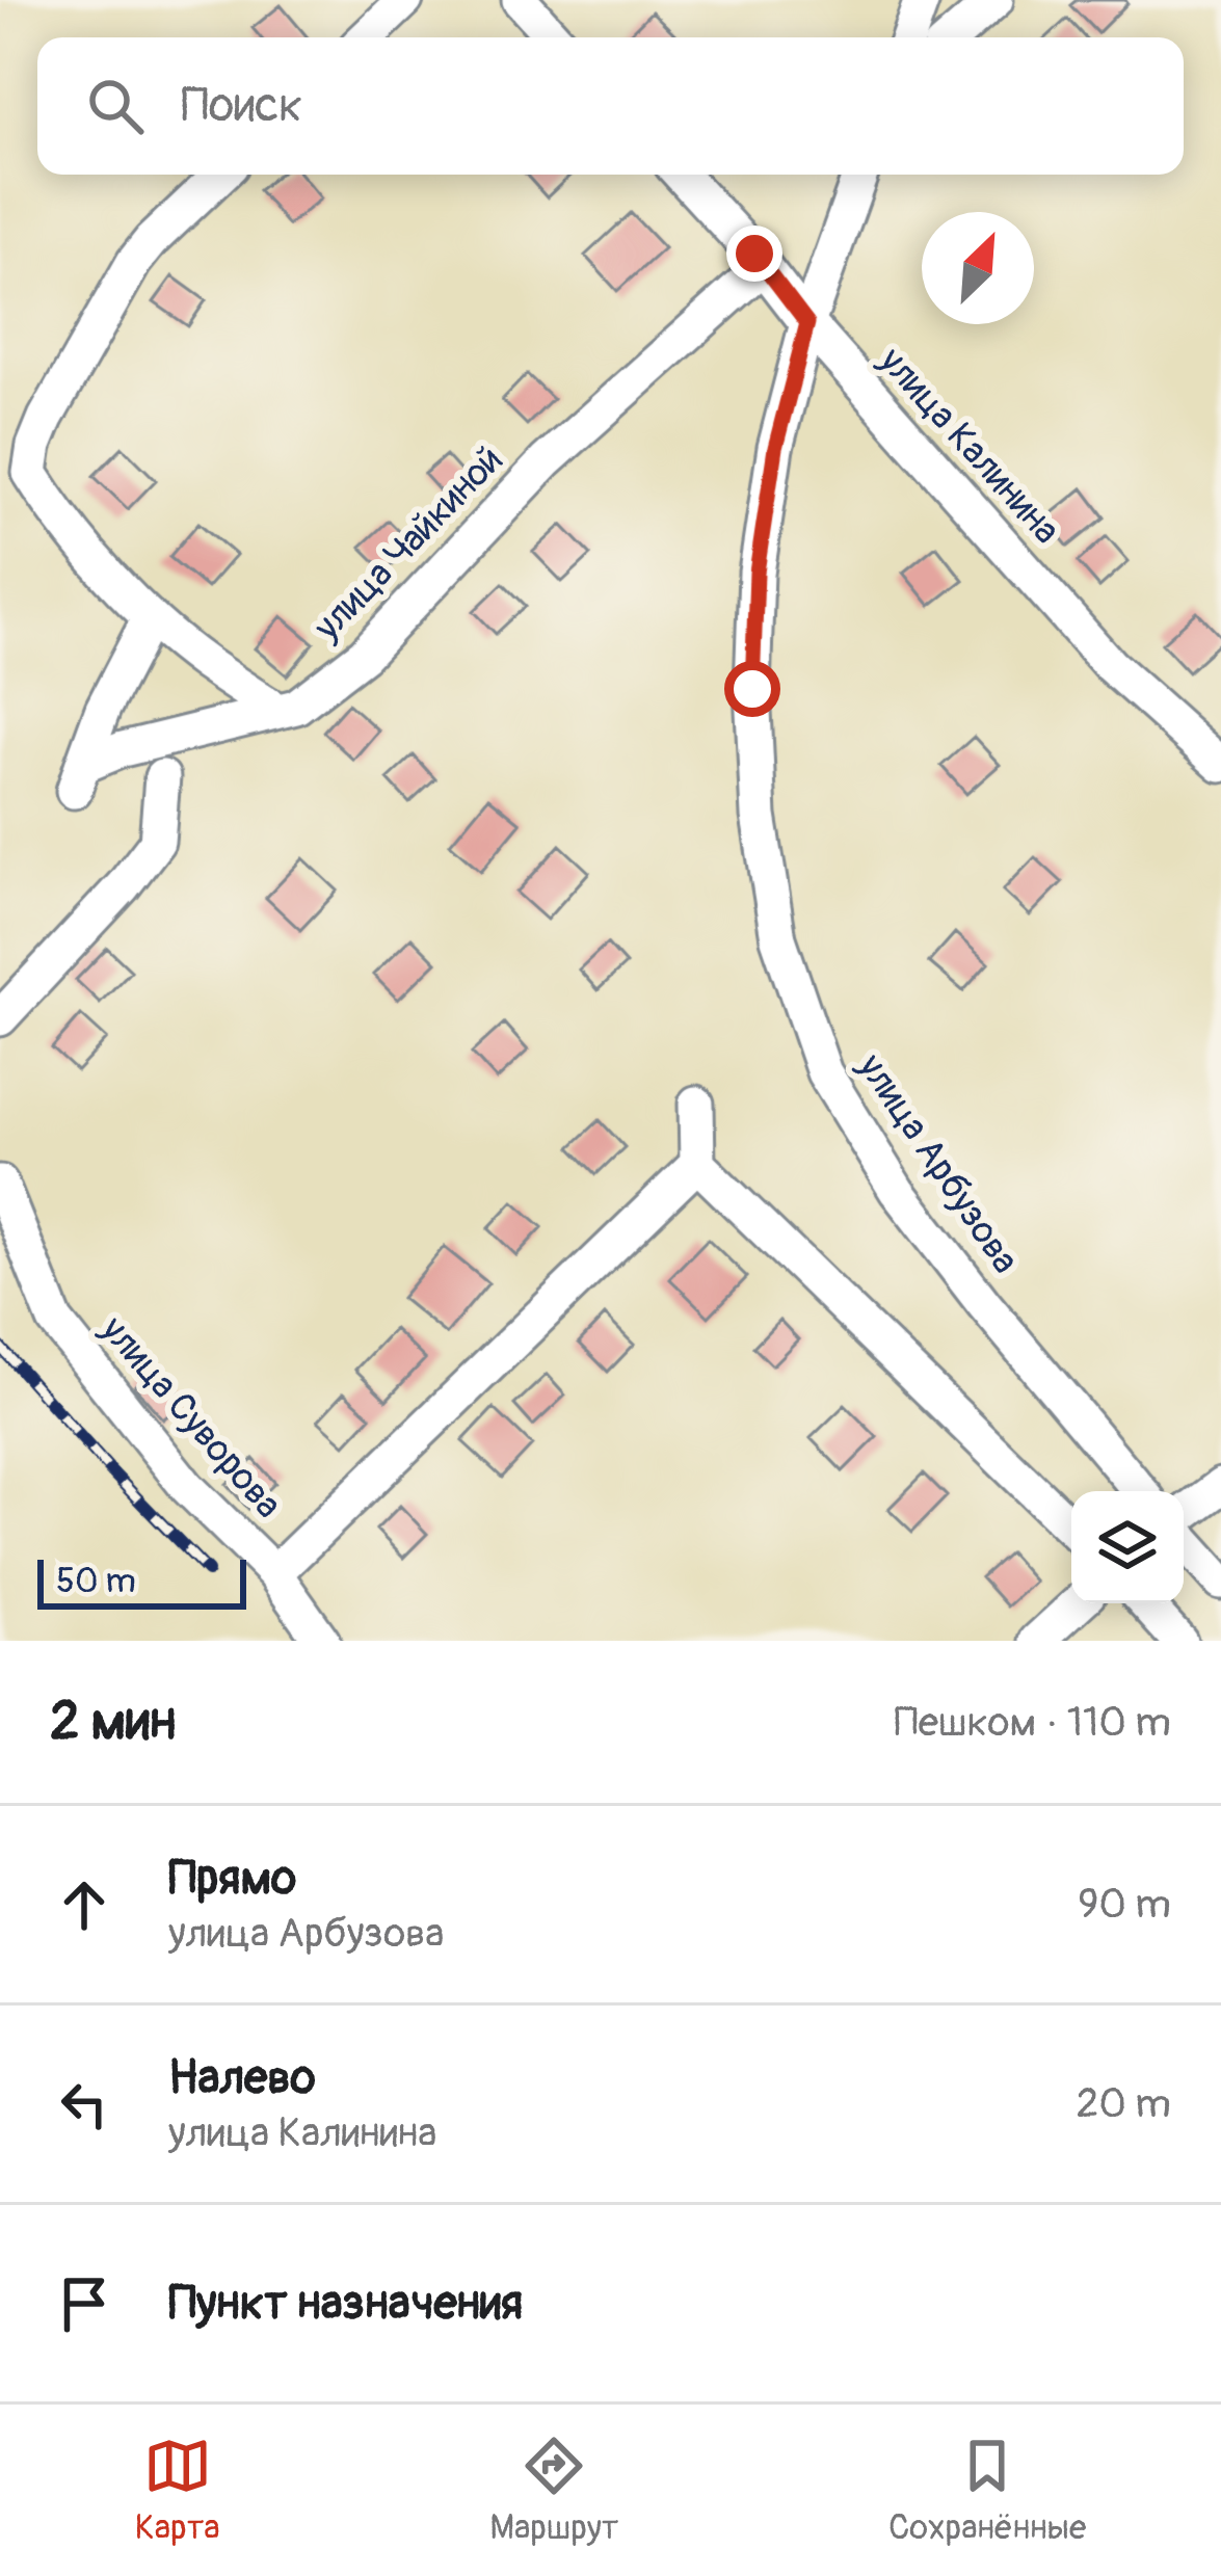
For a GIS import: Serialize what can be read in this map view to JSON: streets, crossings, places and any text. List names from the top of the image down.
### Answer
{
  "streets": {
    "street": [
      "улица Калинина",
      "улица Чайкиной",
      "улица Арбузова",
      "улица Суворова"
    ]
  },
  "crossings": [
    ["улица Калинина", "улица Чайкиной"],
    ["улица Калинина", "улица Арбузова"]
  ],
  "scale_bar": "50 m",
  "north": "top right",
  "page": {
    "search": "Поиск",
    "scale": "50 m",
    "heading": ["2 мин", "Пешком · 110 m"],
    "list": [
      ["Прямо", "улица Арбузова", "90 m"],
      ["Налево", "улица Калинина", "20 m"],
      "Пункт назначения"
    ],
    "nav": ["Карта", "Маршрут", "Сохранённые"]
  }
}
